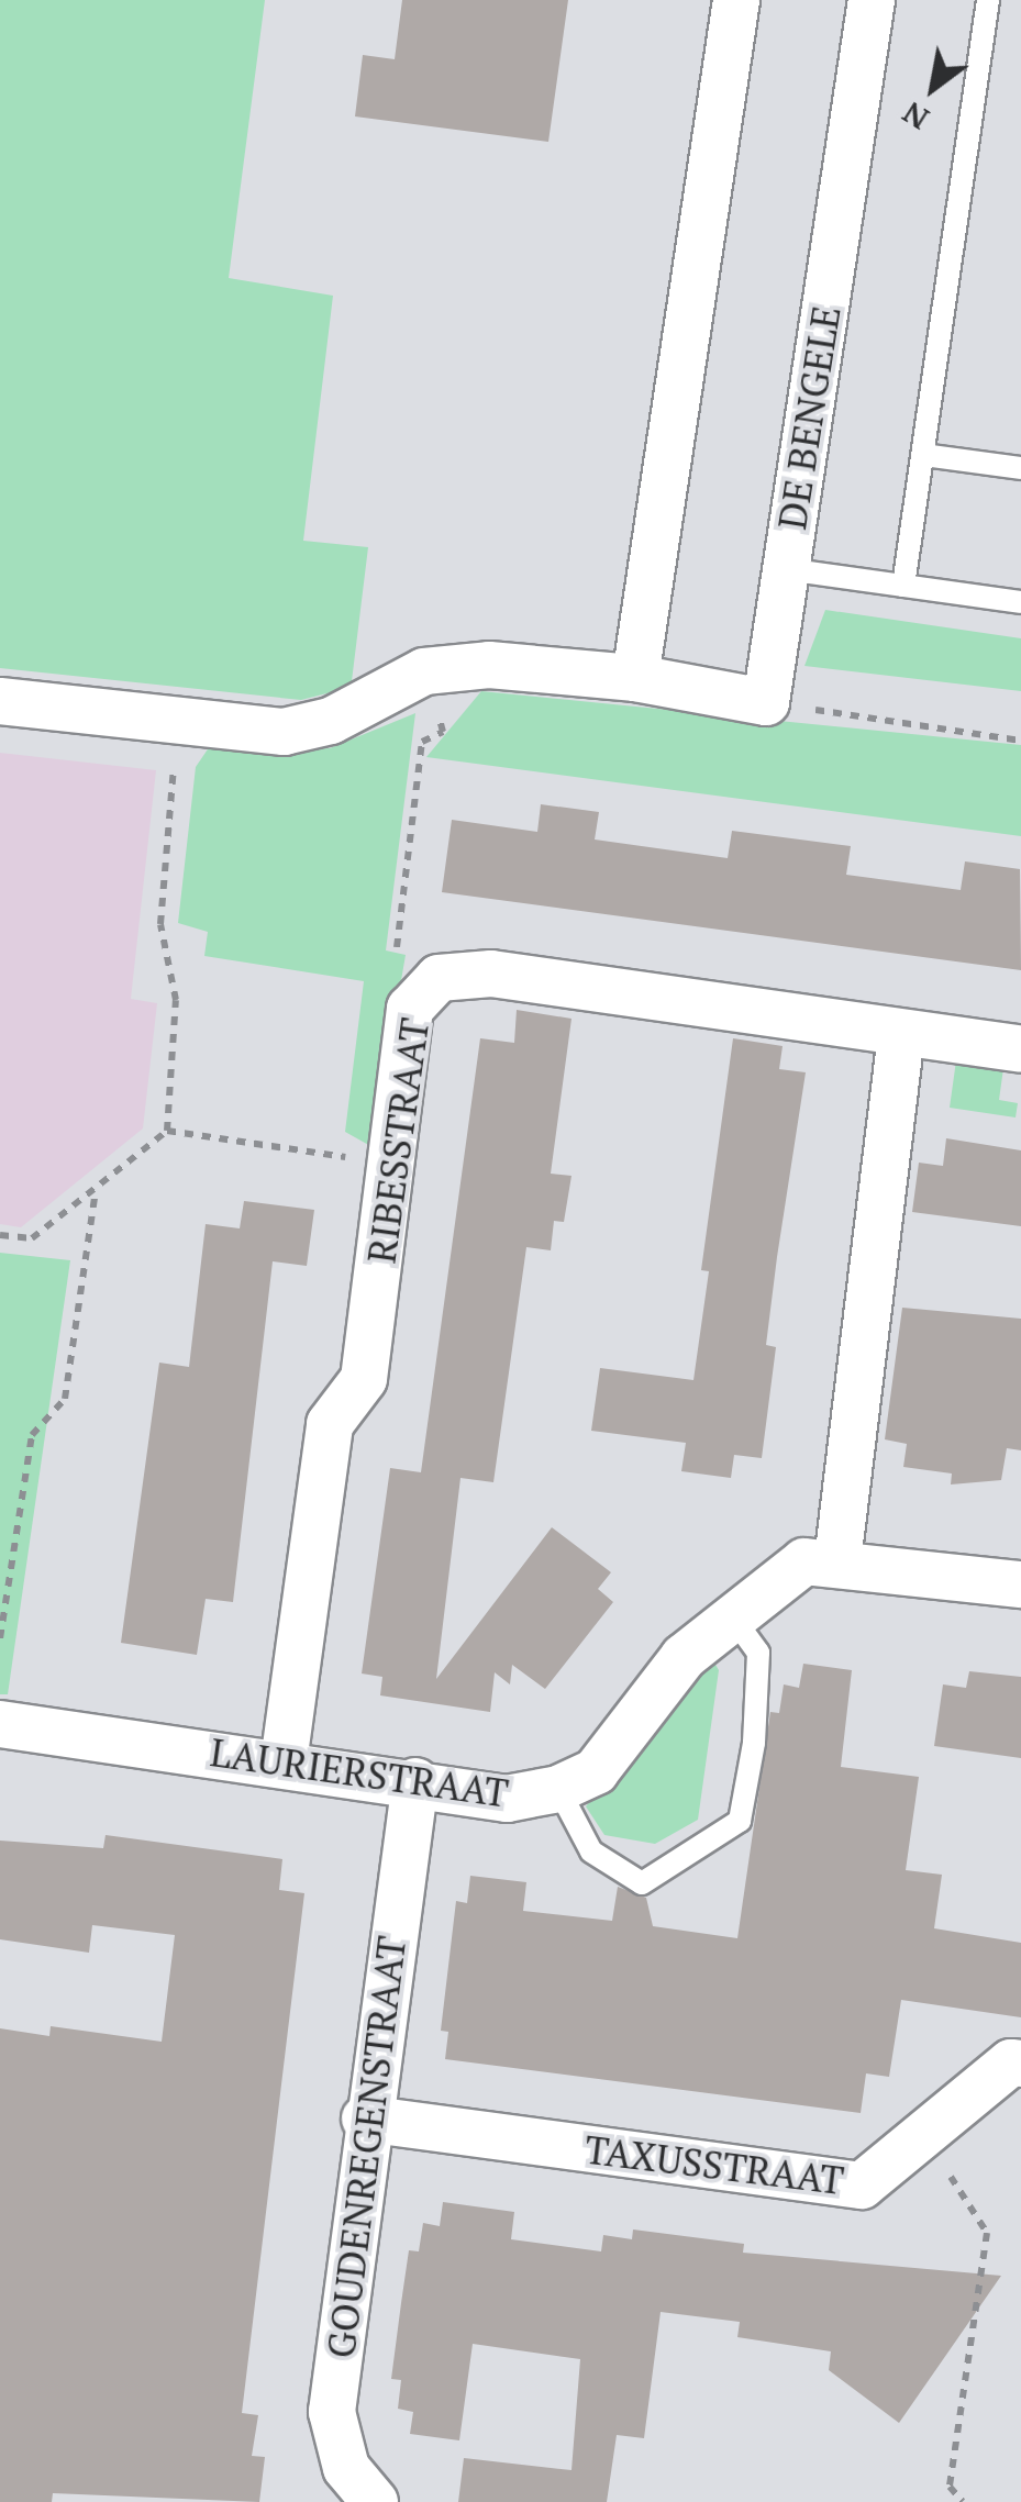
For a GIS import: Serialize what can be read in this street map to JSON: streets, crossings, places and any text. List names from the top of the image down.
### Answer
{
  "streets": {
    "street": [
      "DE BENGELE",
      "RIBESSTRAAT",
      "LAURIERSTRAAT",
      "GOUDENREGENSTRAAT",
      "TAXUSSTRAAT"
    ]
  },
  "crossings": [
    ["RIBESSTRAAT", "LAURIERSTRAAT"],
    ["LAURIERSTRAAT", "GOUDENREGENSTRAAT"],
    ["GOUDENREGENSTRAAT", "TAXUSSTRAAT"]
  ],
  "north": "bottom left"
}
